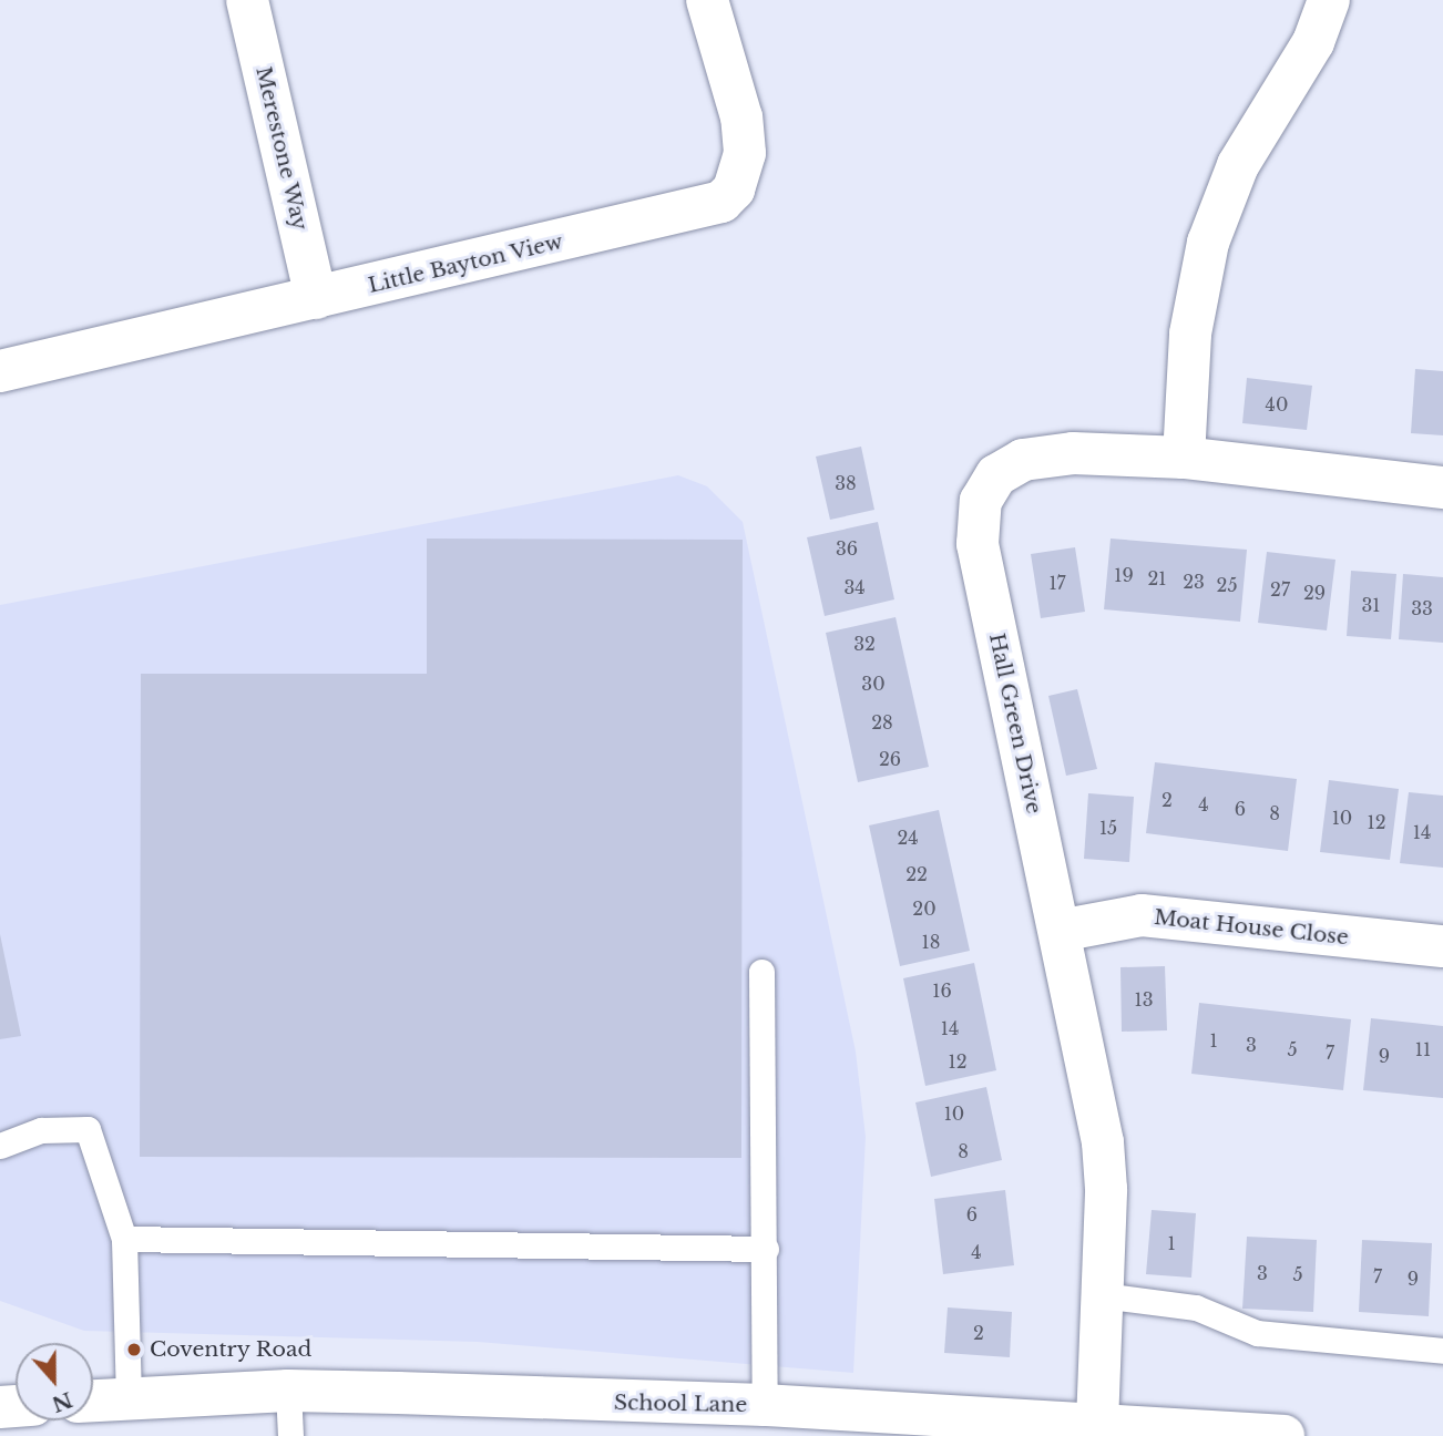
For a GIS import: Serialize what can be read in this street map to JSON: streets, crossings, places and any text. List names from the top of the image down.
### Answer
{
  "streets": {
    "street": [
      "Merestone Way",
      "Little Bayton View",
      "Hall Green Drive",
      "Moat House Close",
      "School Lane"
    ]
  },
  "crossings": [
    ["Merestone Way", "Little Bayton View"],
    ["Hall Green Drive", "Moat House Close"],
    ["Hall Green Drive", "School Lane"]
  ],
  "places": ["Coventry Road"],
  "house_numbers": [
    "40",
    "38",
    "36",
    "19",
    "21",
    "23",
    "17",
    "25",
    "34",
    "27",
    "29",
    "31",
    "33",
    "32",
    "30",
    "28",
    "26",
    "2",
    "4",
    "6",
    "8",
    "10",
    "12",
    "15",
    "14",
    "24",
    "22",
    "20",
    "18",
    "16",
    "13",
    "14",
    "1",
    "3",
    "5",
    "11",
    "7",
    "9",
    "12",
    "10",
    "8",
    "6",
    "1",
    "4",
    "3",
    "5",
    "7",
    "9",
    "2"
  ],
  "north": "bottom"
}
